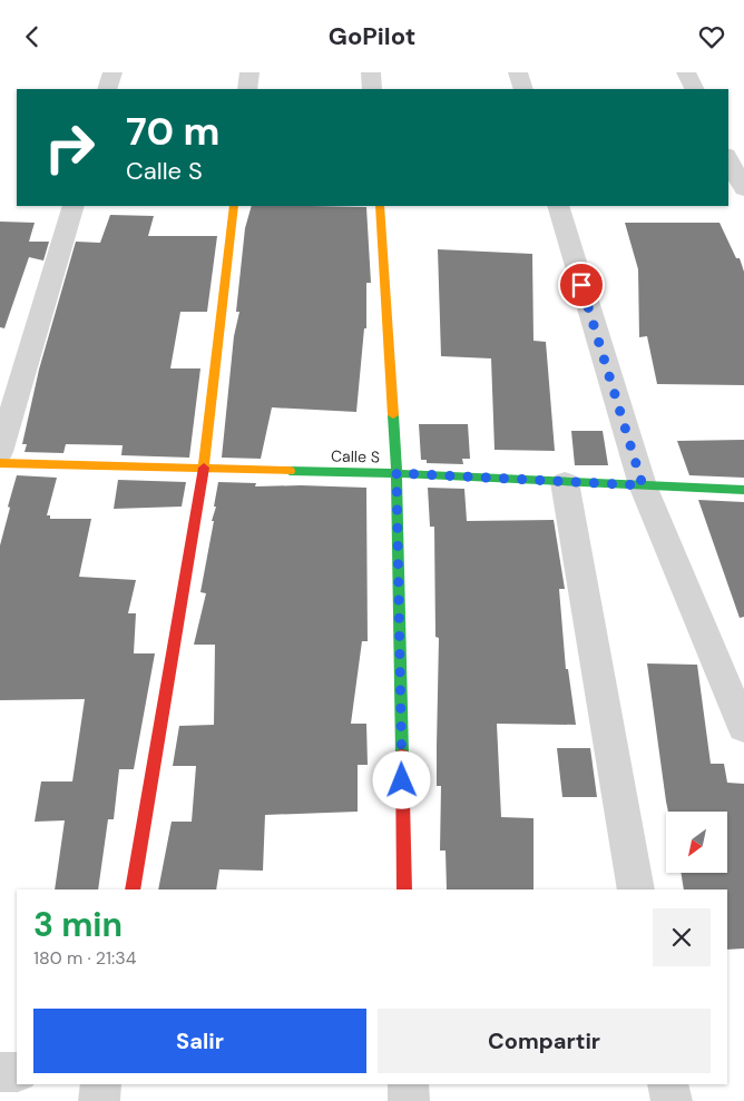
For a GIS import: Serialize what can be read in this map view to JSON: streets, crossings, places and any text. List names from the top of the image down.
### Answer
{
  "streets": {
    "street": ["Calle S"]
  },
  "north": "bottom left",
  "page": {
    "header": "GoPilot",
    "turn": ["70 m", "Calle S"],
    "heading": ["3 min", "180 m · 21:34"],
    "buttons": ["Salir", "Compartir"]
  }
}
